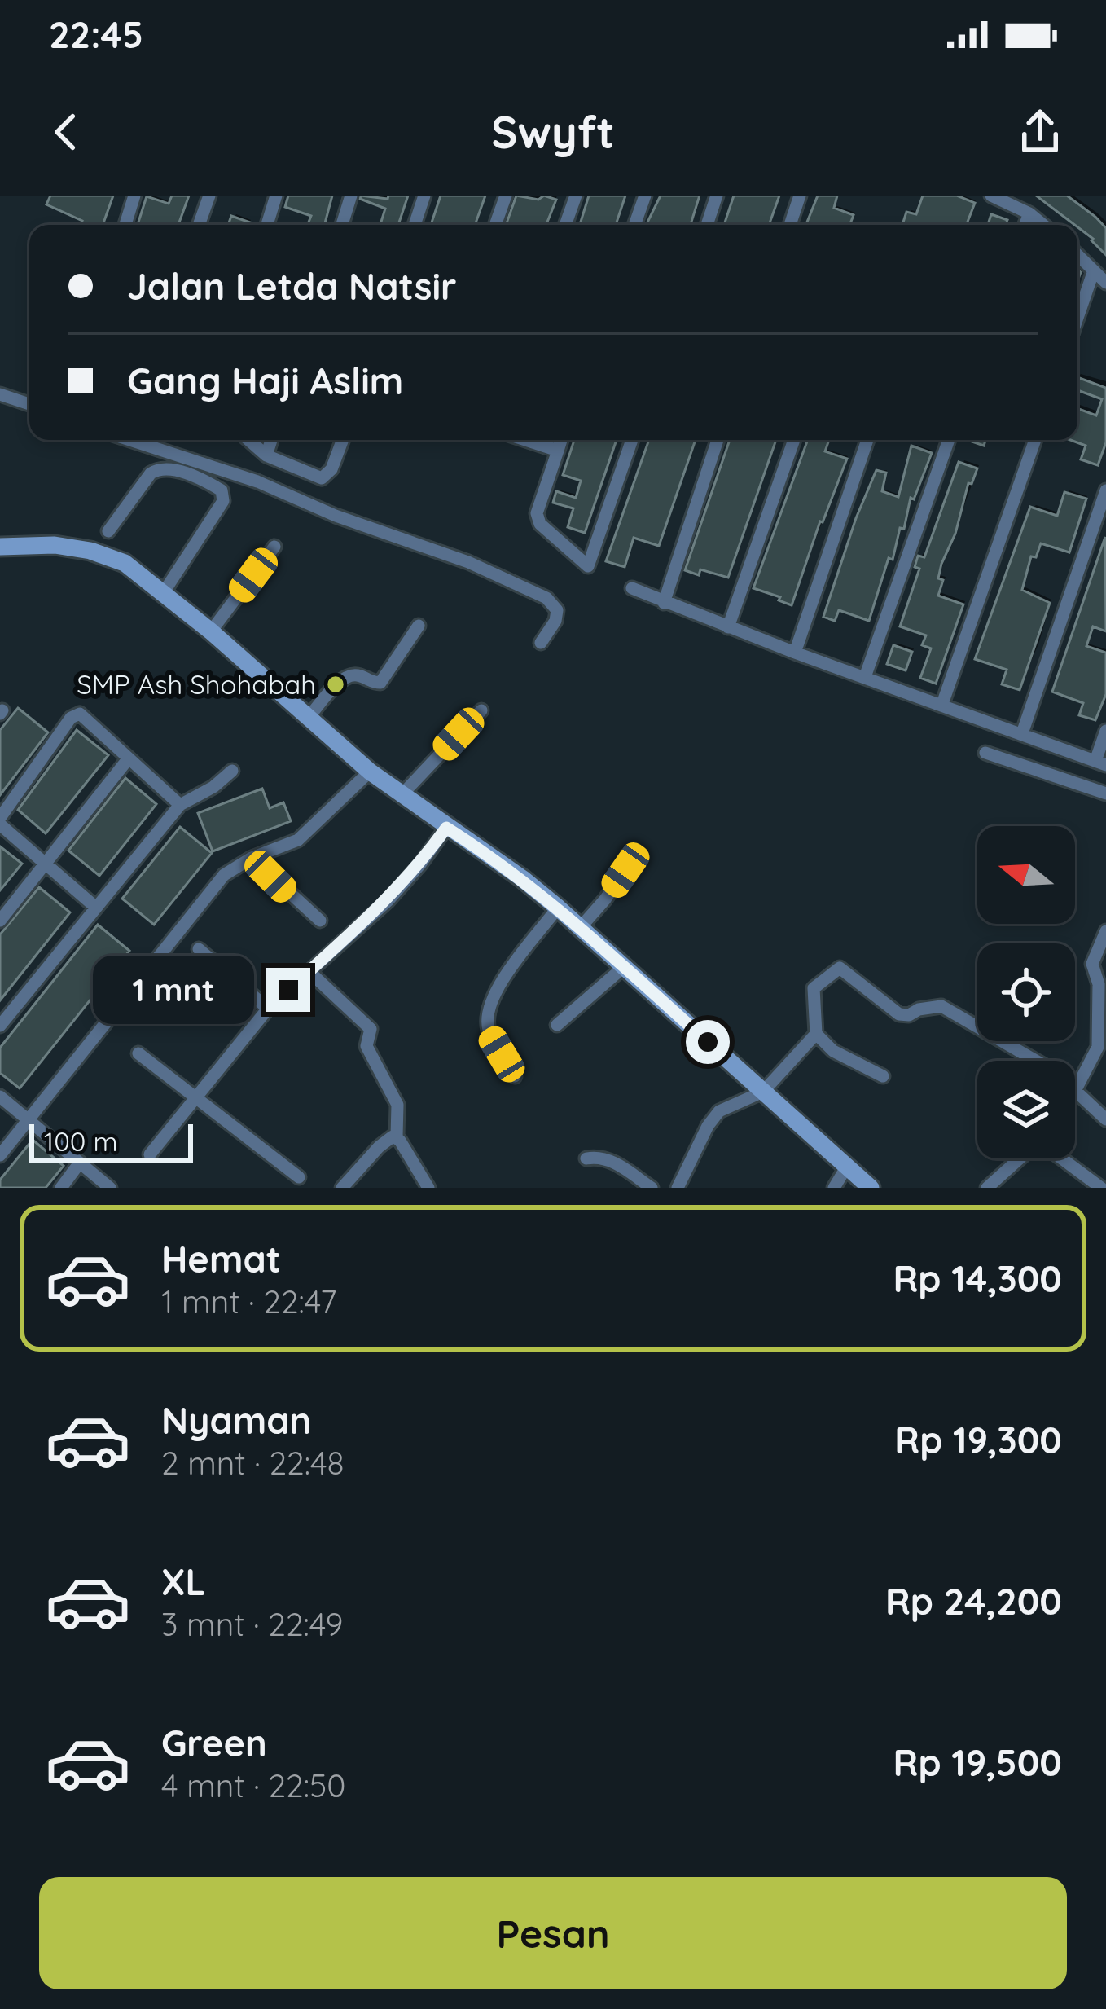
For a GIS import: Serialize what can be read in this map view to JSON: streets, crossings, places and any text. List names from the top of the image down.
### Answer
{
  "places": ["SMP Ash Shohabah"],
  "scale_bar": "100 m",
  "north": "left",
  "page": {
    "status": "22:45",
    "header": "Swyft",
    "banner": ["Jalan Letda Natsir", "Gang Haji Aslim"],
    "bubble": "1 mnt",
    "scale": "100 m",
    "list": [
      {
        "name": "Hemat",
        "note": "1 mnt · 22:47",
        "value": "Rp 14,300"
      },
      {
        "name": "Nyaman",
        "note": "2 mnt · 22:48",
        "value": "Rp 19,300"
      },
      {
        "name": "XL",
        "note": "3 mnt · 22:49",
        "value": "Rp 24,200"
      },
      {
        "name": "Green",
        "note": "4 mnt · 22:50",
        "value": "Rp 19,500"
      }
    ],
    "buttons": "Pesan"
  }
}
